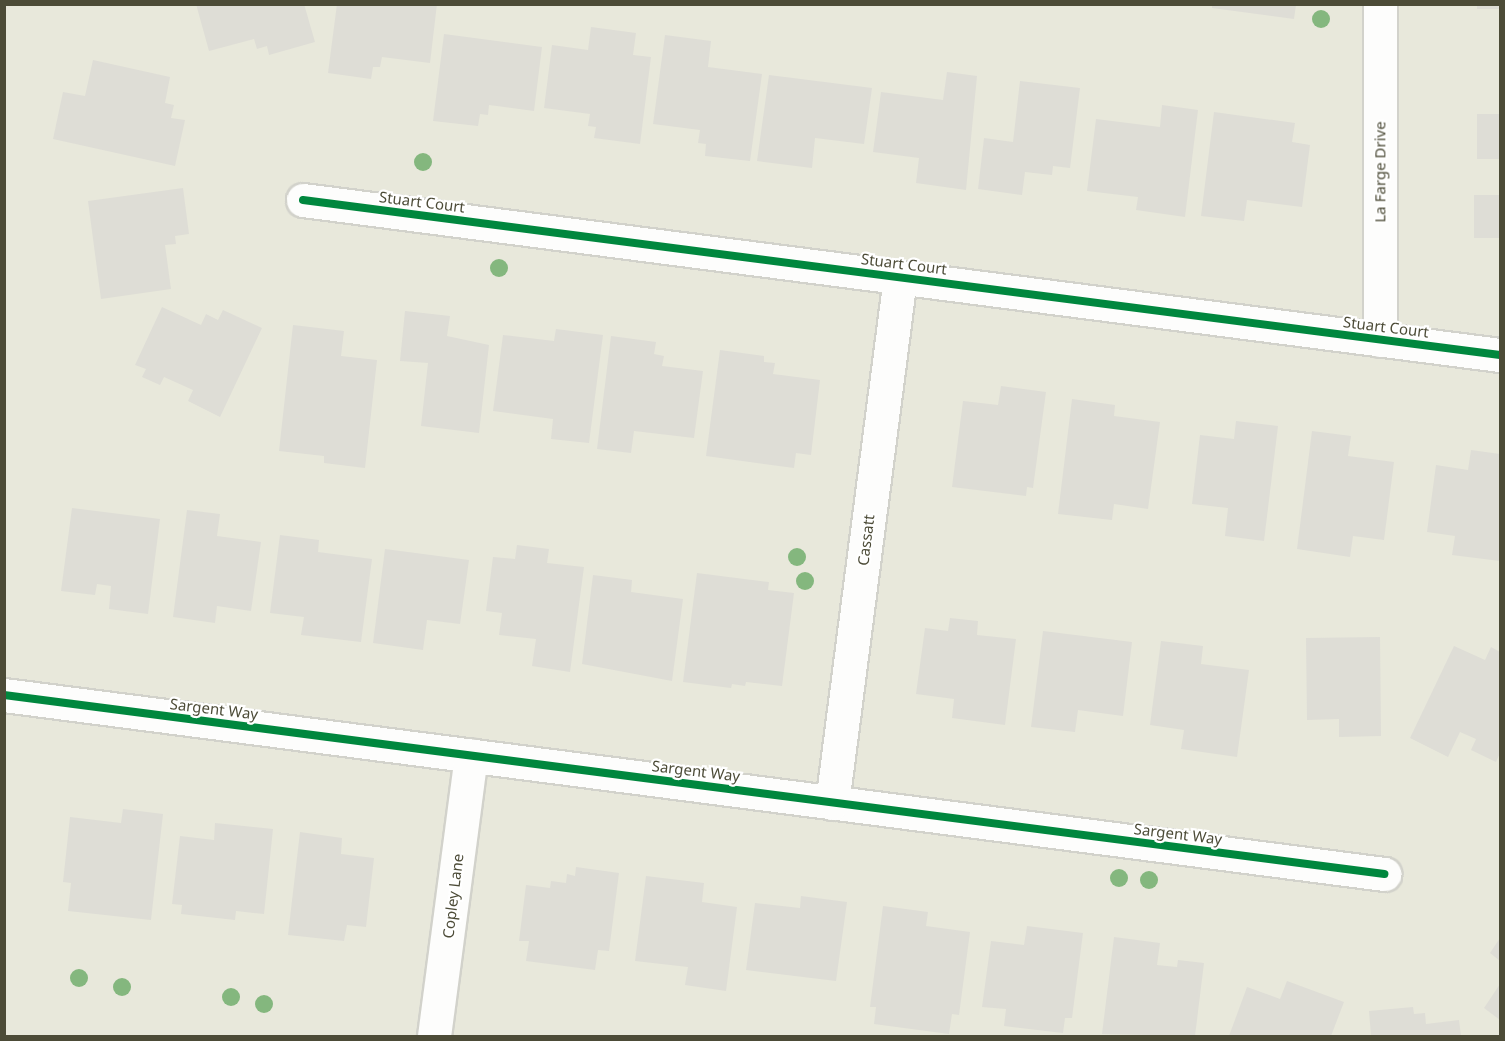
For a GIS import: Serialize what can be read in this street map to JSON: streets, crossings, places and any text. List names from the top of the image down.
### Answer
{
  "streets": {
    "street": [
      "La Farge Drive",
      "Stuart Court",
      "Cassatt",
      "Sargent Way",
      "Copley Lane"
    ]
  },
  "crossings": [
    ["La Farge Drive", "Stuart Court"],
    ["Stuart Court", "Cassatt"],
    ["Cassatt", "Sargent Way"],
    ["Sargent Way", "Copley Lane"]
  ]
}
